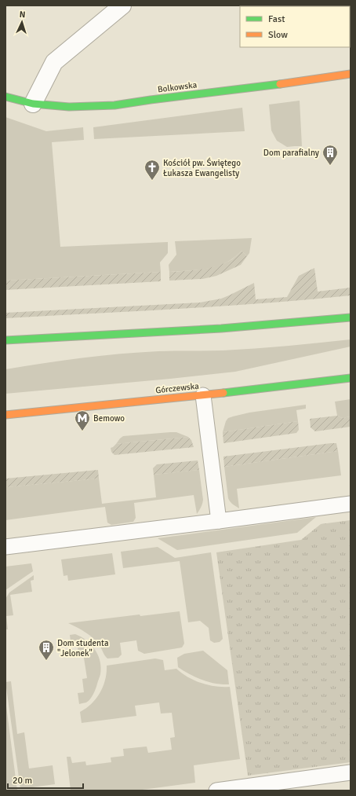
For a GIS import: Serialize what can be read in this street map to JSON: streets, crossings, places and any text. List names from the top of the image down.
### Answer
{
  "streets": {
    "main road": ["Bolkowska", "Górczewska"]
  },
  "places": {
    "building": ["Dom parafialny", "Dom studenta \"Jelonek\""],
    "church": ["Kościół pw. Świętego Łukasza Ewangelisty"],
    "metro station": ["Bemowo"]
  },
  "legend": ["Fast", "Slow"],
  "scale_bar": "20 m",
  "north": "top"
}
